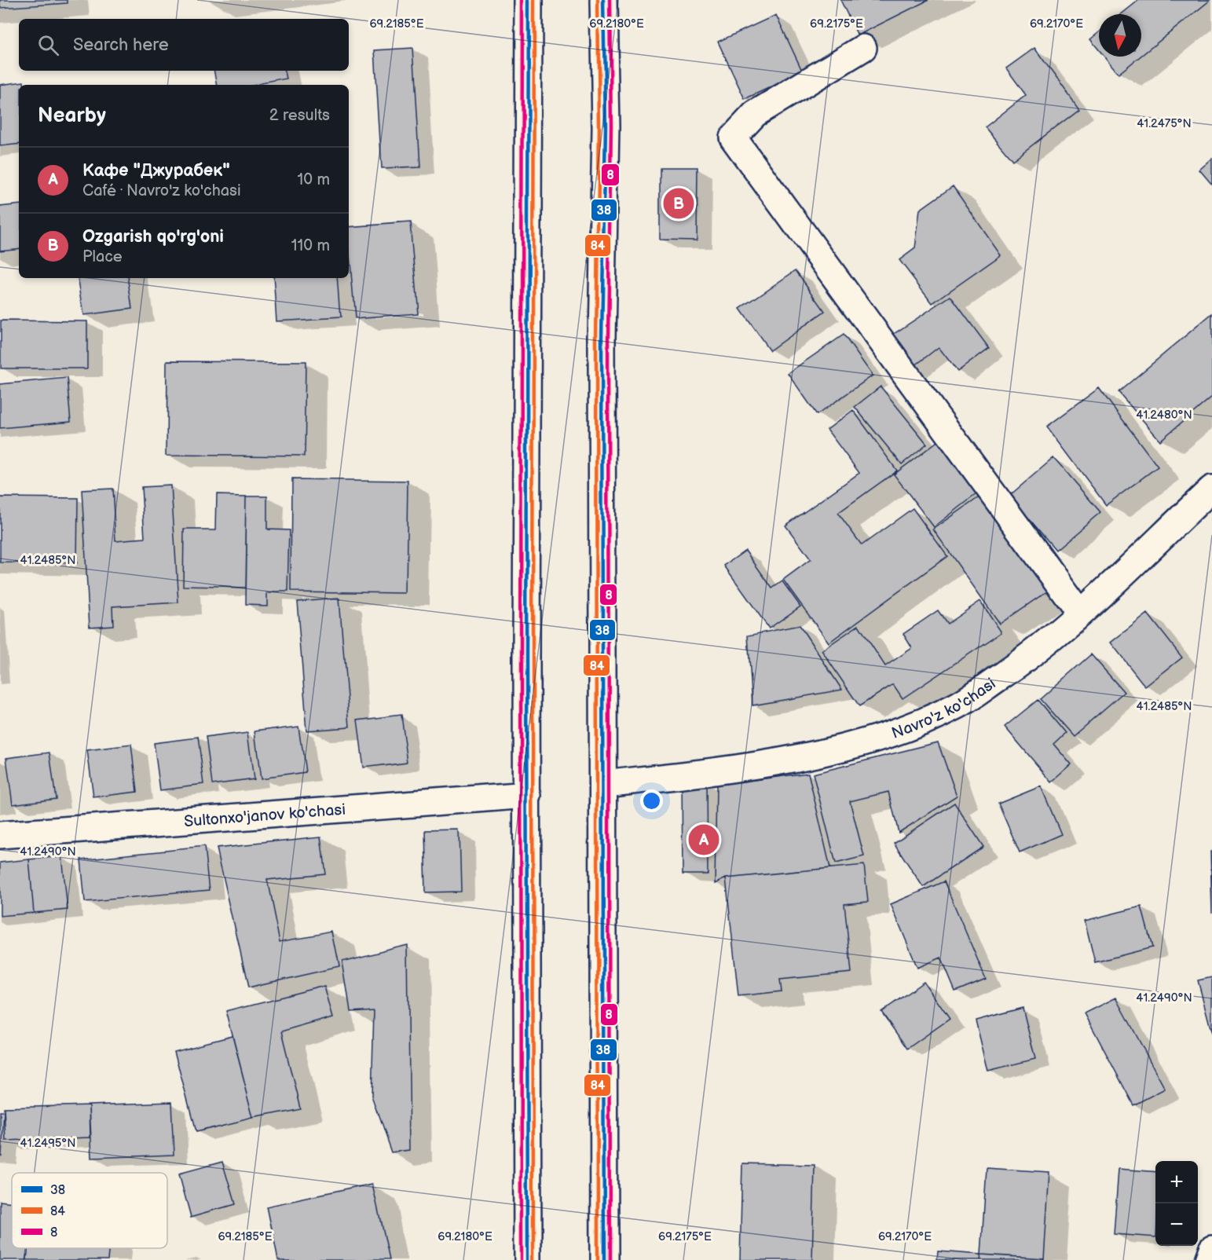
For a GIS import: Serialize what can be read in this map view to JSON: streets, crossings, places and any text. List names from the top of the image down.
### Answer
{
  "streets": {
    "main road": ["Navro'z ko'chasi", "Sultonxo'janov ko'chasi"]
  },
  "lines": ["transit line 38", "transit line 84", "transit line 8"],
  "legend": ["38", "84", "8"],
  "north": "bottom",
  "page": {
    "search": "Search here",
    "heading": ["Nearby", "2 results"],
    "list": [
      {
        "mark": "A",
        "name": "Кафе \"Джурабек\"",
        "note": "Café · Navro'z ko'chasi",
        "value": "10 m"
      },
      {
        "mark": "B",
        "name": "Ozgarish qo'rg'oni",
        "note": "Place",
        "value": "110 m"
      }
    ],
    "pins": ["B", "A"],
    "map_buttons": ["+", "−"]
  },
  "coordinates": [
    "69.2185°E",
    "69.2180°E",
    "69.2175°E",
    "69.2170°E",
    "41.2475°N",
    "41.2480°N",
    "41.2485°N",
    "41.2490°N",
    "41.2495°N"
  ]
}
